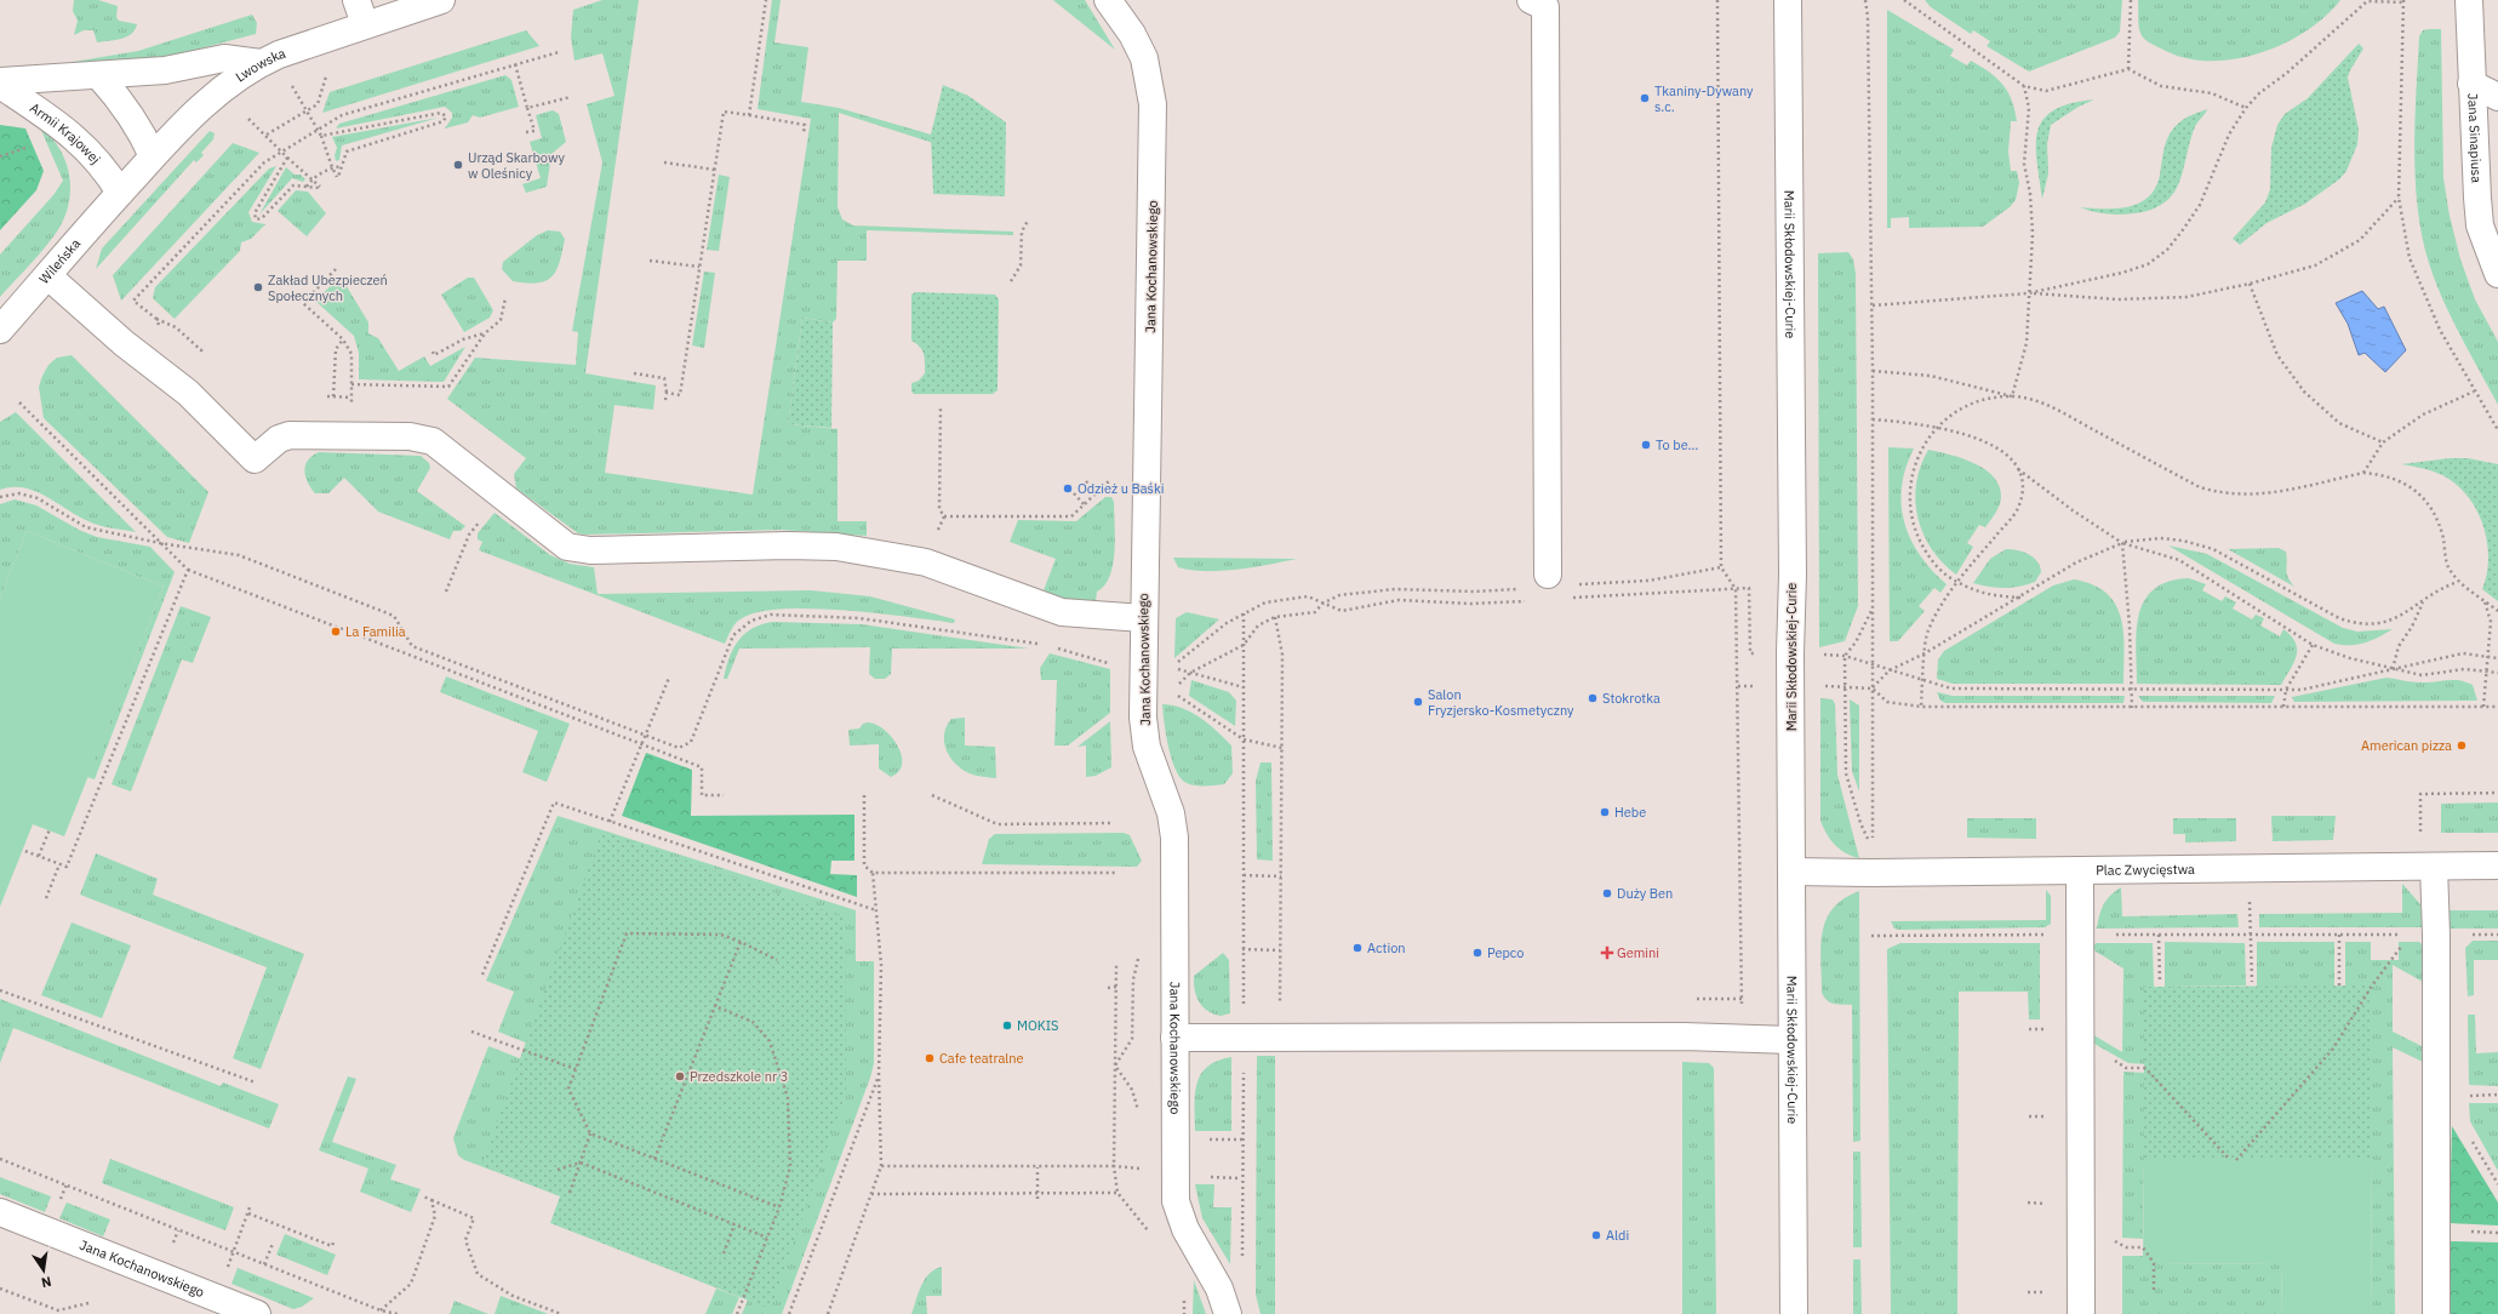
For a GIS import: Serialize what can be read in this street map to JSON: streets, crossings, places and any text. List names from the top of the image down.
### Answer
{
  "streets": {
    "street": [
      "Lwowska",
      "Armii Krajowej",
      "Jana Sinapiusa",
      "Wileńska",
      "Marii Skłodowskiej-Curie",
      "Jana Kochanowskiego",
      "Plac Zwycięstwa"
    ]
  },
  "crossings": [
    ["Lwowska", "Armii Krajowej"],
    ["Lwowska", "Wileńska"],
    ["Armii Krajowej", "Wileńska"],
    ["Marii Skłodowskiej-Curie", "Plac Zwycięstwa"]
  ],
  "places": {
    "other": [
      "Tkaniny-Dywany s.c.",
      "Urząd Skarbowy w Oleśnicy",
      "Zakład Ubezpieczeń Społecznych",
      "To be…",
      "Odzież u Baśki",
      "La Familia",
      "Stokrotka",
      "Salon Fryzjersko-Kosmetyczny",
      "American pizza",
      "Hebe",
      "Duży Ben",
      "Action",
      "Pepco",
      "MOKIS",
      "Cafe teatralne",
      "Przedszkole nr 3",
      "Aldi"
    ],
    "health": ["Gemini"]
  },
  "north": "bottom"
}
